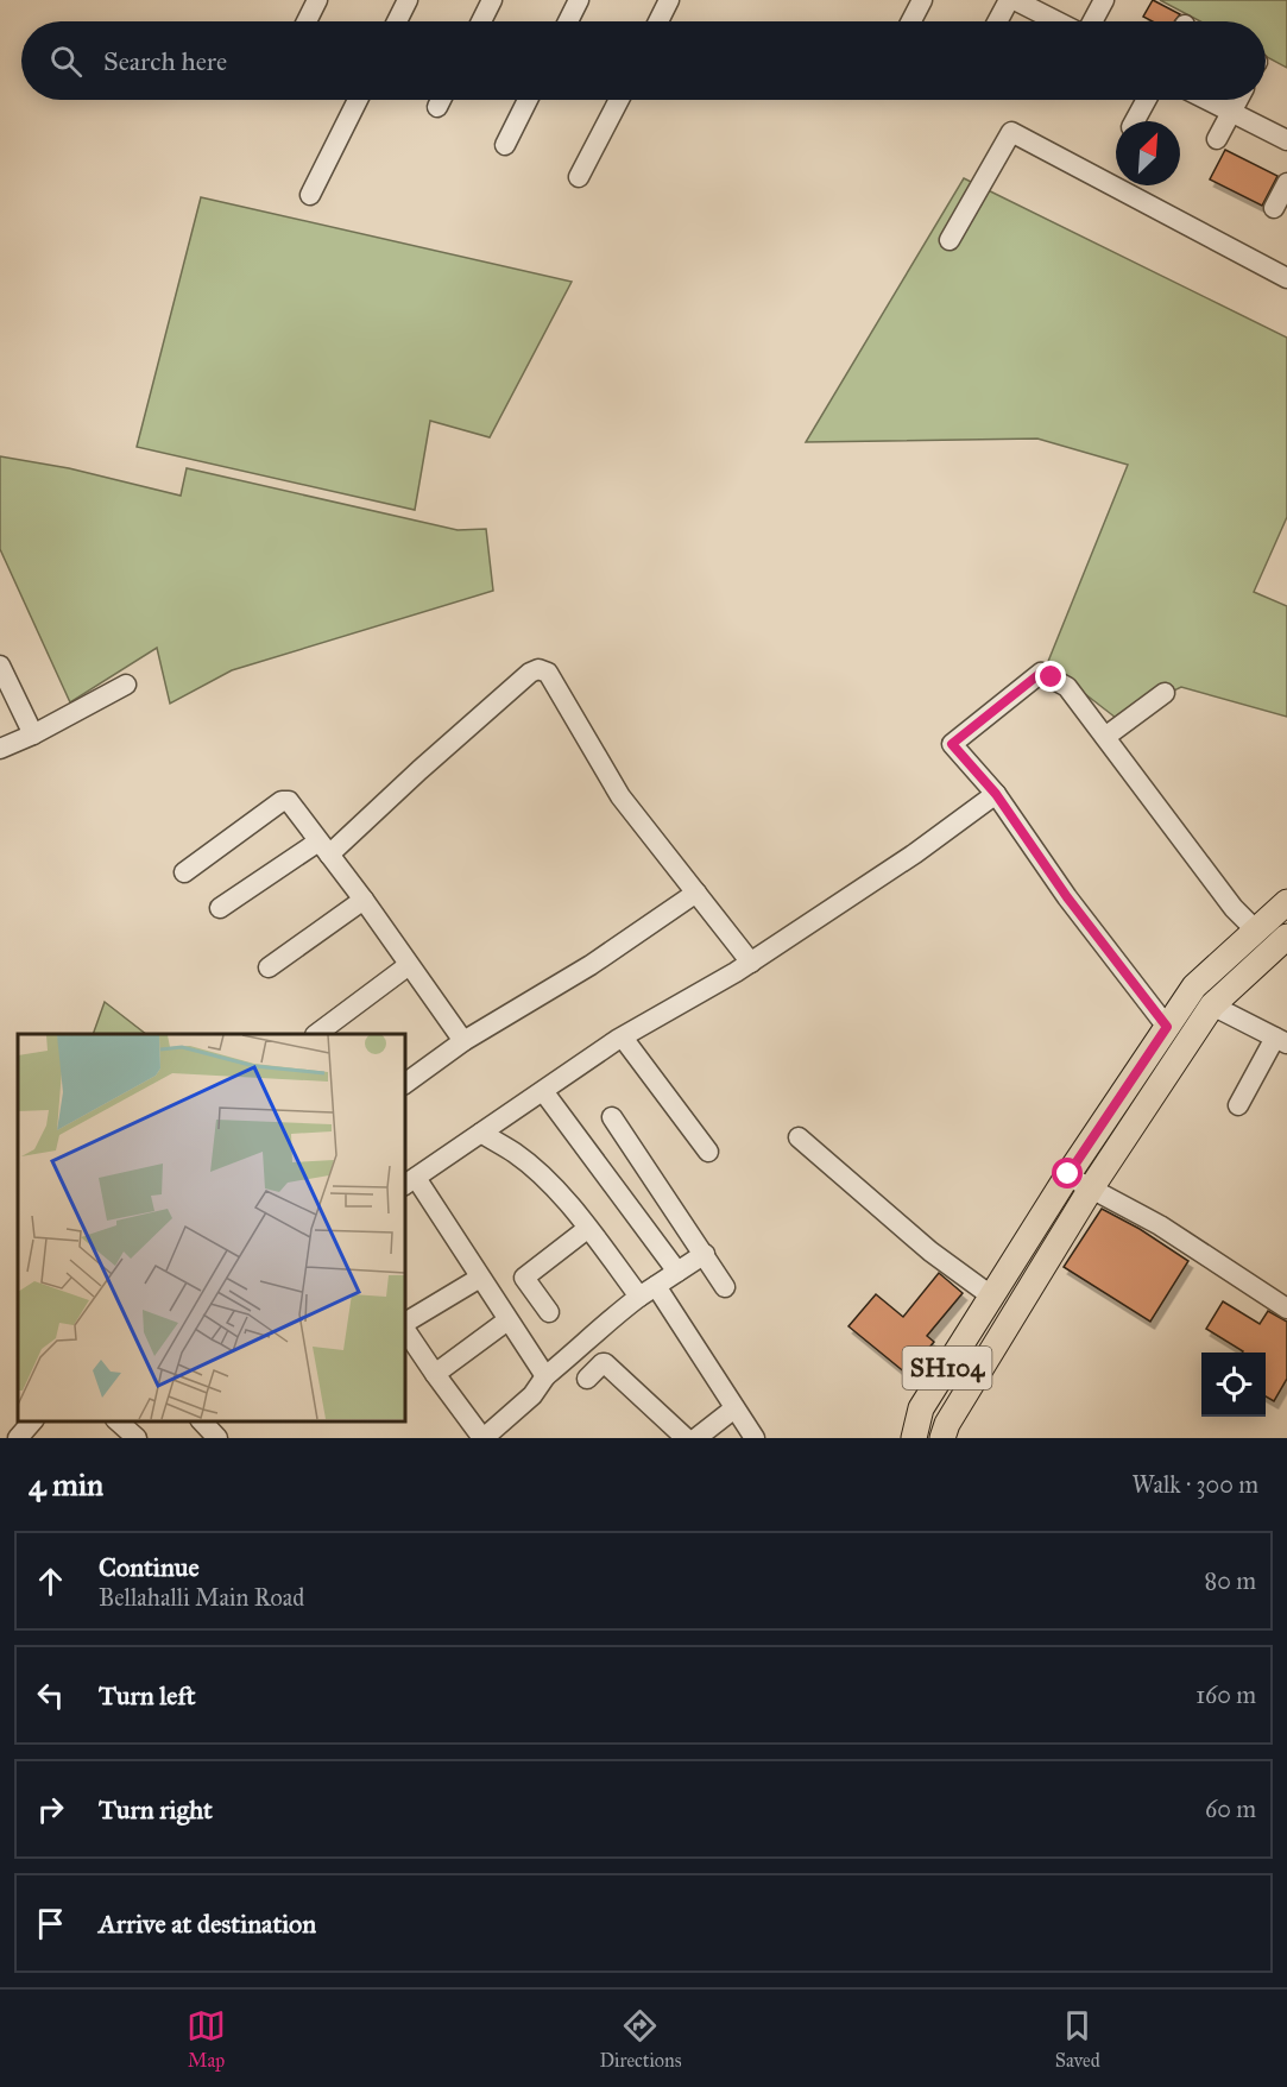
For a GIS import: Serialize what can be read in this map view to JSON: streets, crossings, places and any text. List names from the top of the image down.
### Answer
{
  "streets": {
    "main road": ["SH104"]
  },
  "north": "top right",
  "page": {
    "search": "Search here",
    "heading": ["4 min", "Walk · 300 m"],
    "list": [
      ["Continue", "Bellahalli Main Road", "80 m"],
      ["Turn left", "160 m"],
      ["Turn right", "60 m"],
      "Arrive at destination"
    ],
    "nav": ["Map", "Directions", "Saved"]
  }
}
